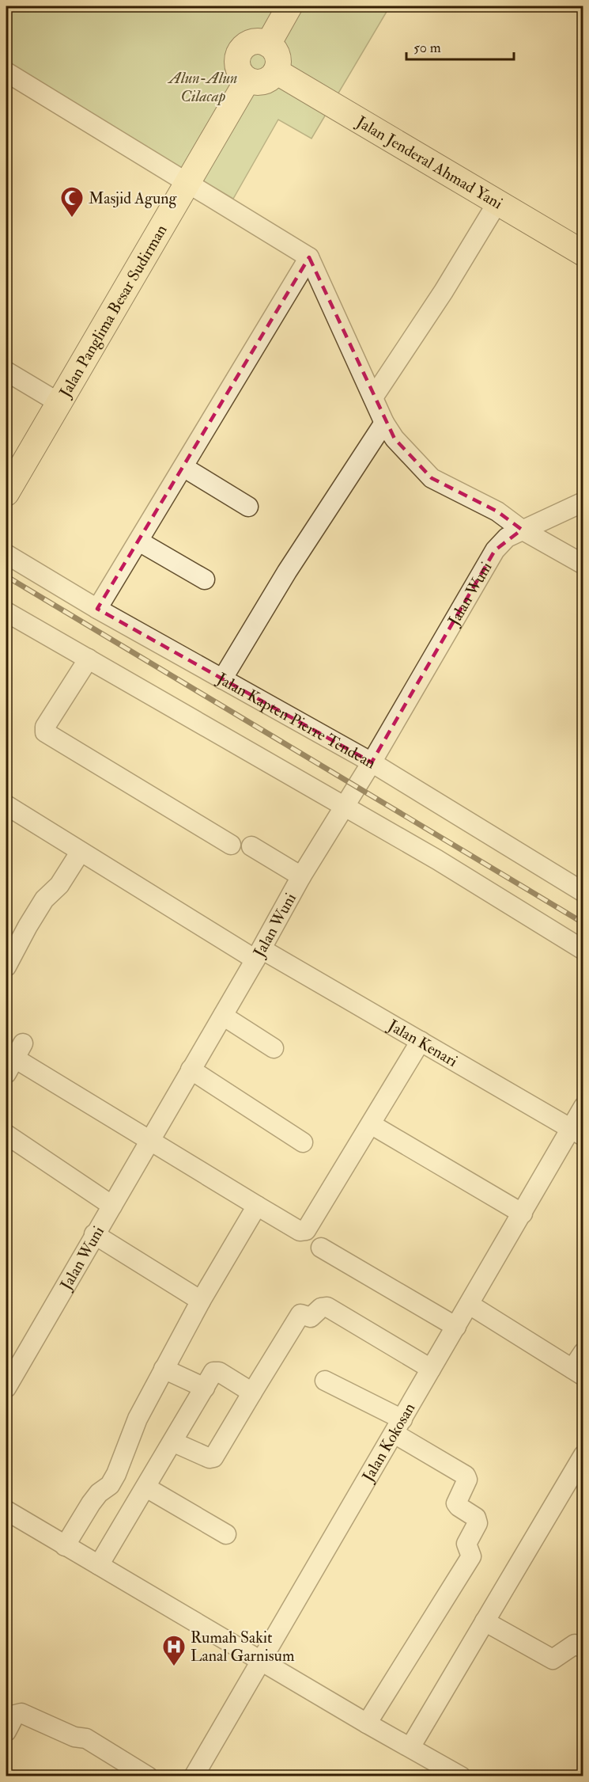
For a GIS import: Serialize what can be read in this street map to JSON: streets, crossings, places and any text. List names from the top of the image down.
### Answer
{
  "streets": {
    "main road": ["Jalan Jenderal Ahmad Yani", "Jalan Panglima Besar Sudirman"],
    "street": [
      "Jalan Wuni",
      "Jalan Kapten Pierre Tendean",
      "Jalan Kenari",
      "Jalan Kokosan"
    ]
  },
  "crossings": [
    ["Jalan Jenderal Ahmad Yani", "Jalan Panglima Besar Sudirman"],
    ["Jalan Wuni", "Jalan Kapten Pierre Tendean"],
    ["Jalan Wuni", "Jalan Kenari"],
    ["Jalan Kenari", "Jalan Kokosan"]
  ],
  "parks": ["Alun-Alun Cilacap"],
  "places": {
    "mosque": ["Masjid Agung"],
    "hospital": ["Rumah Sakit Lanal Garnisum"]
  },
  "scale_bar": "50 m"
}
